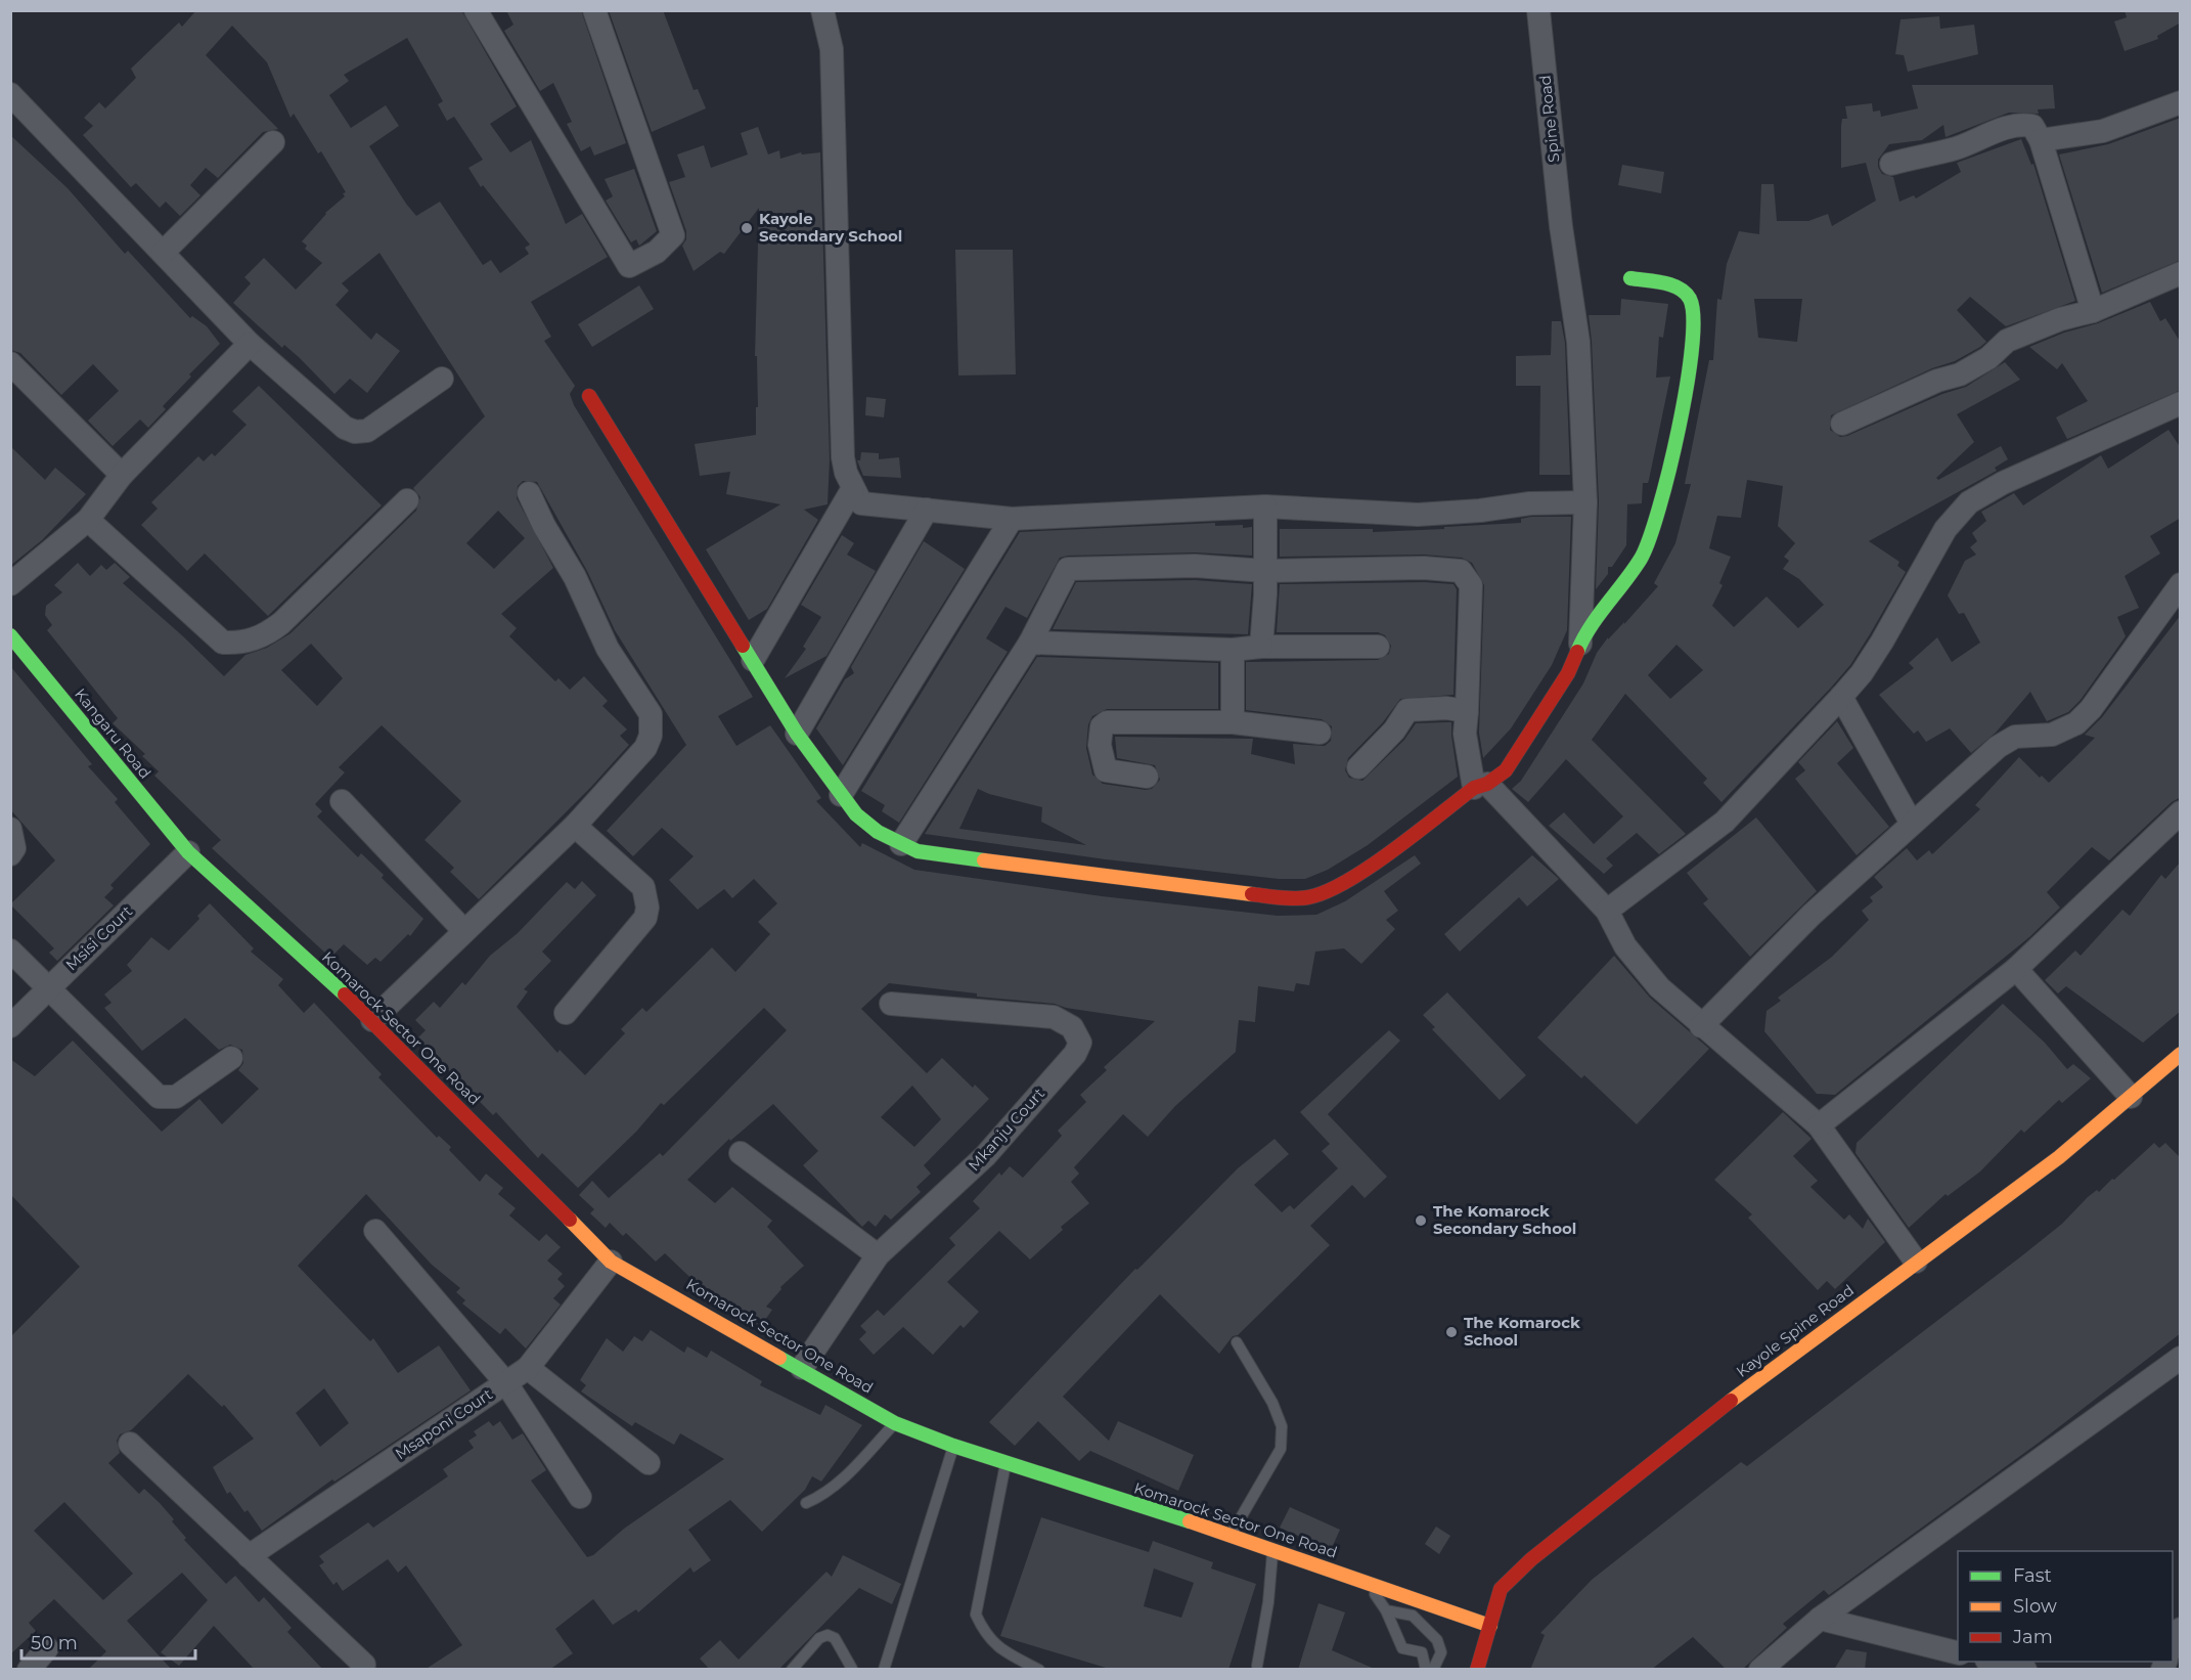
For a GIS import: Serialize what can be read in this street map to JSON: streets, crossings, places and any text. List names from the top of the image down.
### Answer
{
  "streets": {
    "main road": ["Kangaru Road", "Komarock Sector One Road", "Kayole Spine Road"],
    "street": [
      "Spine Road",
      "Msisi Court",
      "Mkanju Court",
      "Msaponi Court"
    ]
  },
  "crossings": [
    ["Kangaru Road", "Msisi Court"],
    ["Kangaru Road", "Komarock Sector One Road"],
    ["Msisi Court", "Komarock Sector One Road"],
    ["Komarock Sector One Road", "Mkanju Court"],
    ["Komarock Sector One Road", "Kayole Spine Road"],
    ["Komarock Sector One Road", "Msaponi Court"]
  ],
  "places": ["Kayole Secondary School", "The Komarock Secondary School", "The Komarock School"],
  "legend": ["Fast", "Slow", "Jam"],
  "scale_bar": "50 m"
}
